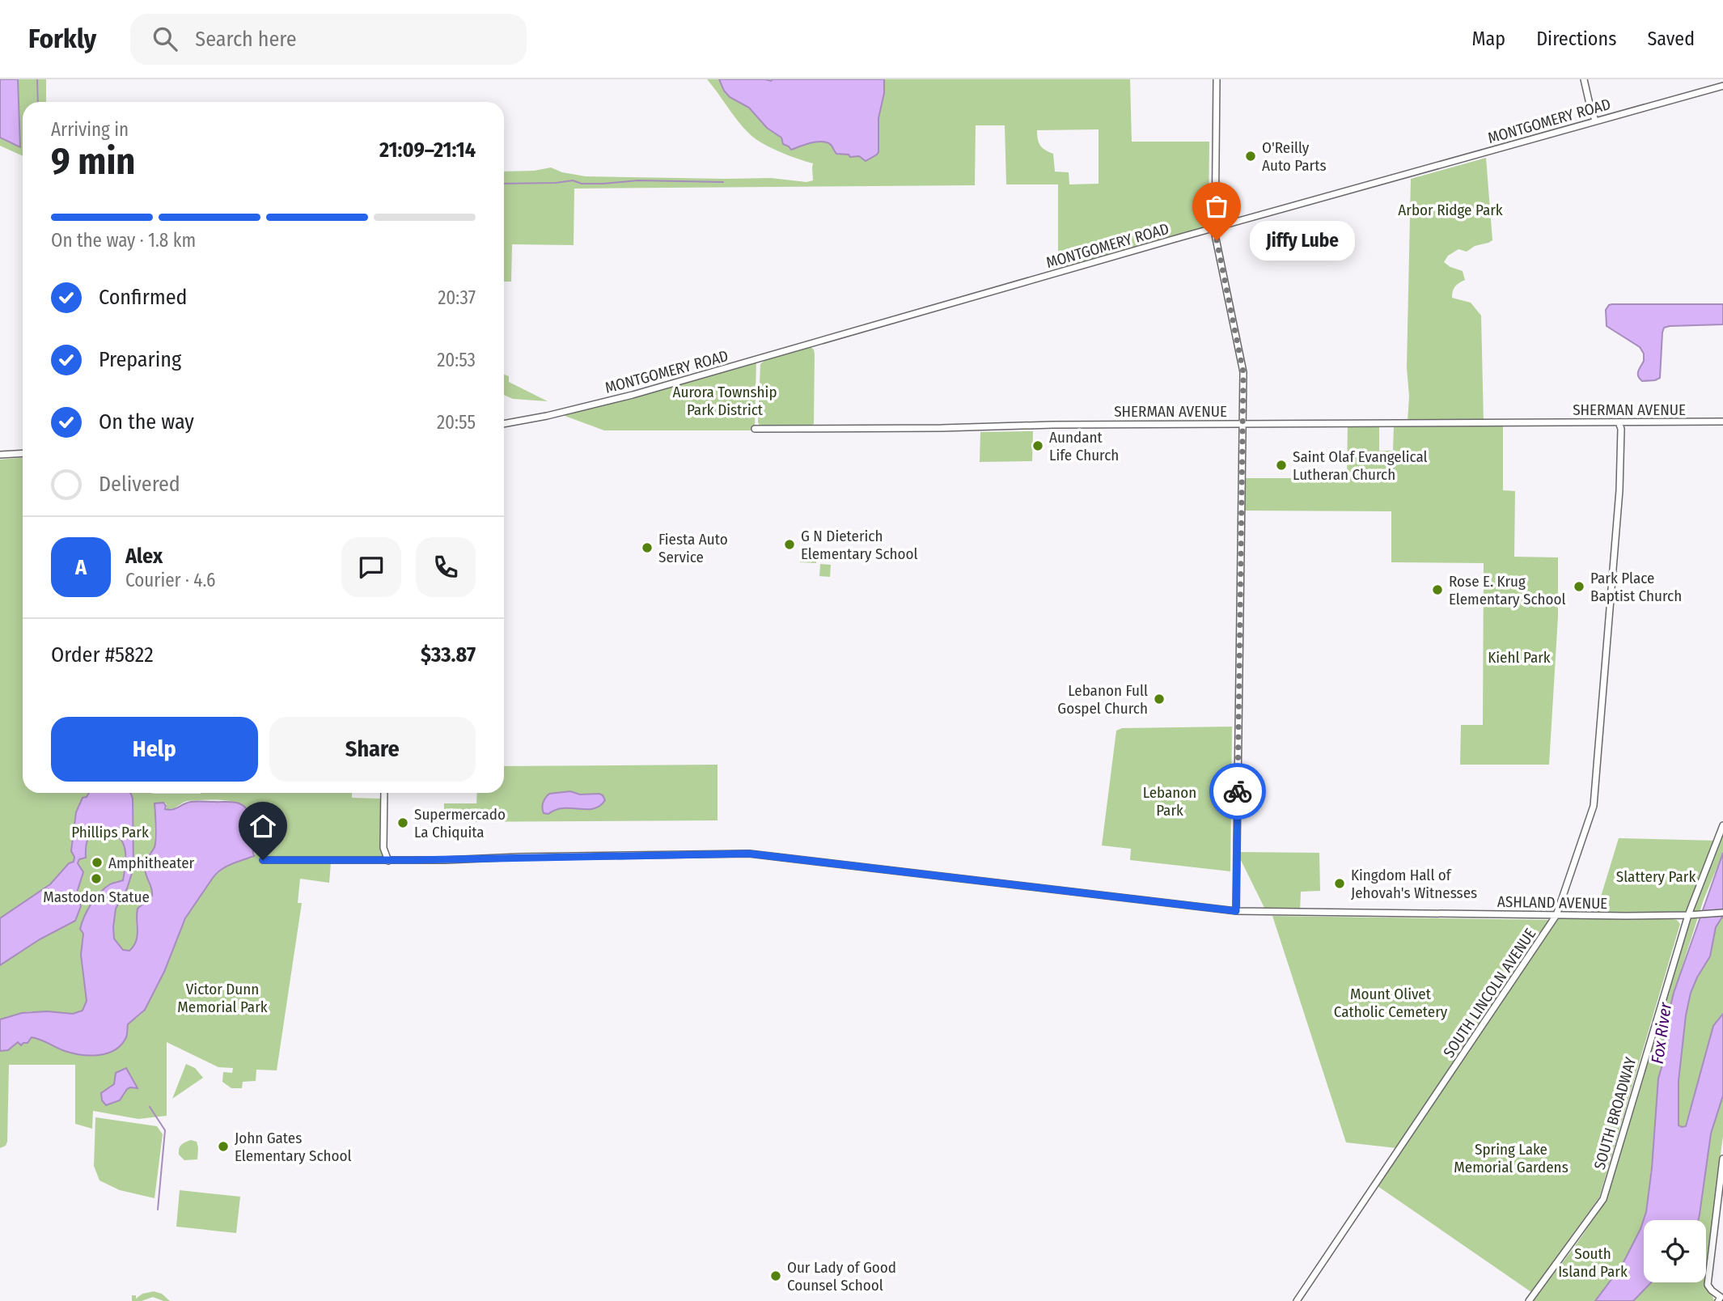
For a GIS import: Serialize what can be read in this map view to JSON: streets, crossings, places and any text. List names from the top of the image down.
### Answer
{
  "streets": {
    "street": [
      "MONTGOMERY ROAD",
      "SHERMAN AVENUE",
      "ASHLAND AVENUE",
      "SOUTH LINCOLN AVENUE",
      "SOUTH BROADWAY"
    ]
  },
  "crossings": [
    ["SHERMAN AVENUE", "SOUTH LINCOLN AVENUE"],
    ["ASHLAND AVENUE", "SOUTH LINCOLN AVENUE"],
    ["ASHLAND AVENUE", "SOUTH BROADWAY"]
  ],
  "water": ["Fox River"],
  "parks": [
    "Arbor Ridge Park",
    "Aurora Township Park District",
    "Kiehl Park",
    "Lebanon Park",
    "Phillips Park",
    "Slattery Park",
    "Victor Dunn Memorial Park",
    "Mount Olivet Catholic Cemetery",
    "Spring Lake Memorial Gardens",
    "South Island Park"
  ],
  "places": [
    "O'Reilly Auto Parts",
    "Jiffy Lube",
    "Aundant Life Church",
    "Saint Olaf Evangelical Lutheran Church",
    "G N Dieterich Elementary School",
    "Fiesta Auto Service",
    "Park Place Baptist Church",
    "Rose E. Krug Elementary School",
    "Lebanon Full Gospel Church",
    "Supermercado La Chiquita",
    "Amphitheater",
    "Mastodon Statue",
    "Kingdom Hall of Jehovah's Witnesses",
    "John Gates Elementary School",
    "Our Lady of Good Counsel School"
  ],
  "page": {
    "header": "Forkly",
    "search": "Search here",
    "nav": ["Map", "Directions", "Saved"],
    "heading": ["9 min", "Arriving in", "21:09–21:14"],
    "panel": [
      "Alex",
      "Courier · 4.6",
      "Order #5822",
      "$33.87"
    ],
    "bar": "On the way · 1.8 km",
    "bubble": "Jiffy Lube",
    "list": [
      ["Confirmed", "20:37"],
      ["Preparing", "20:53"],
      ["On the way", "20:55"],
      "Delivered"
    ],
    "round": "A",
    "buttons": ["Help", "Share"]
  }
}
